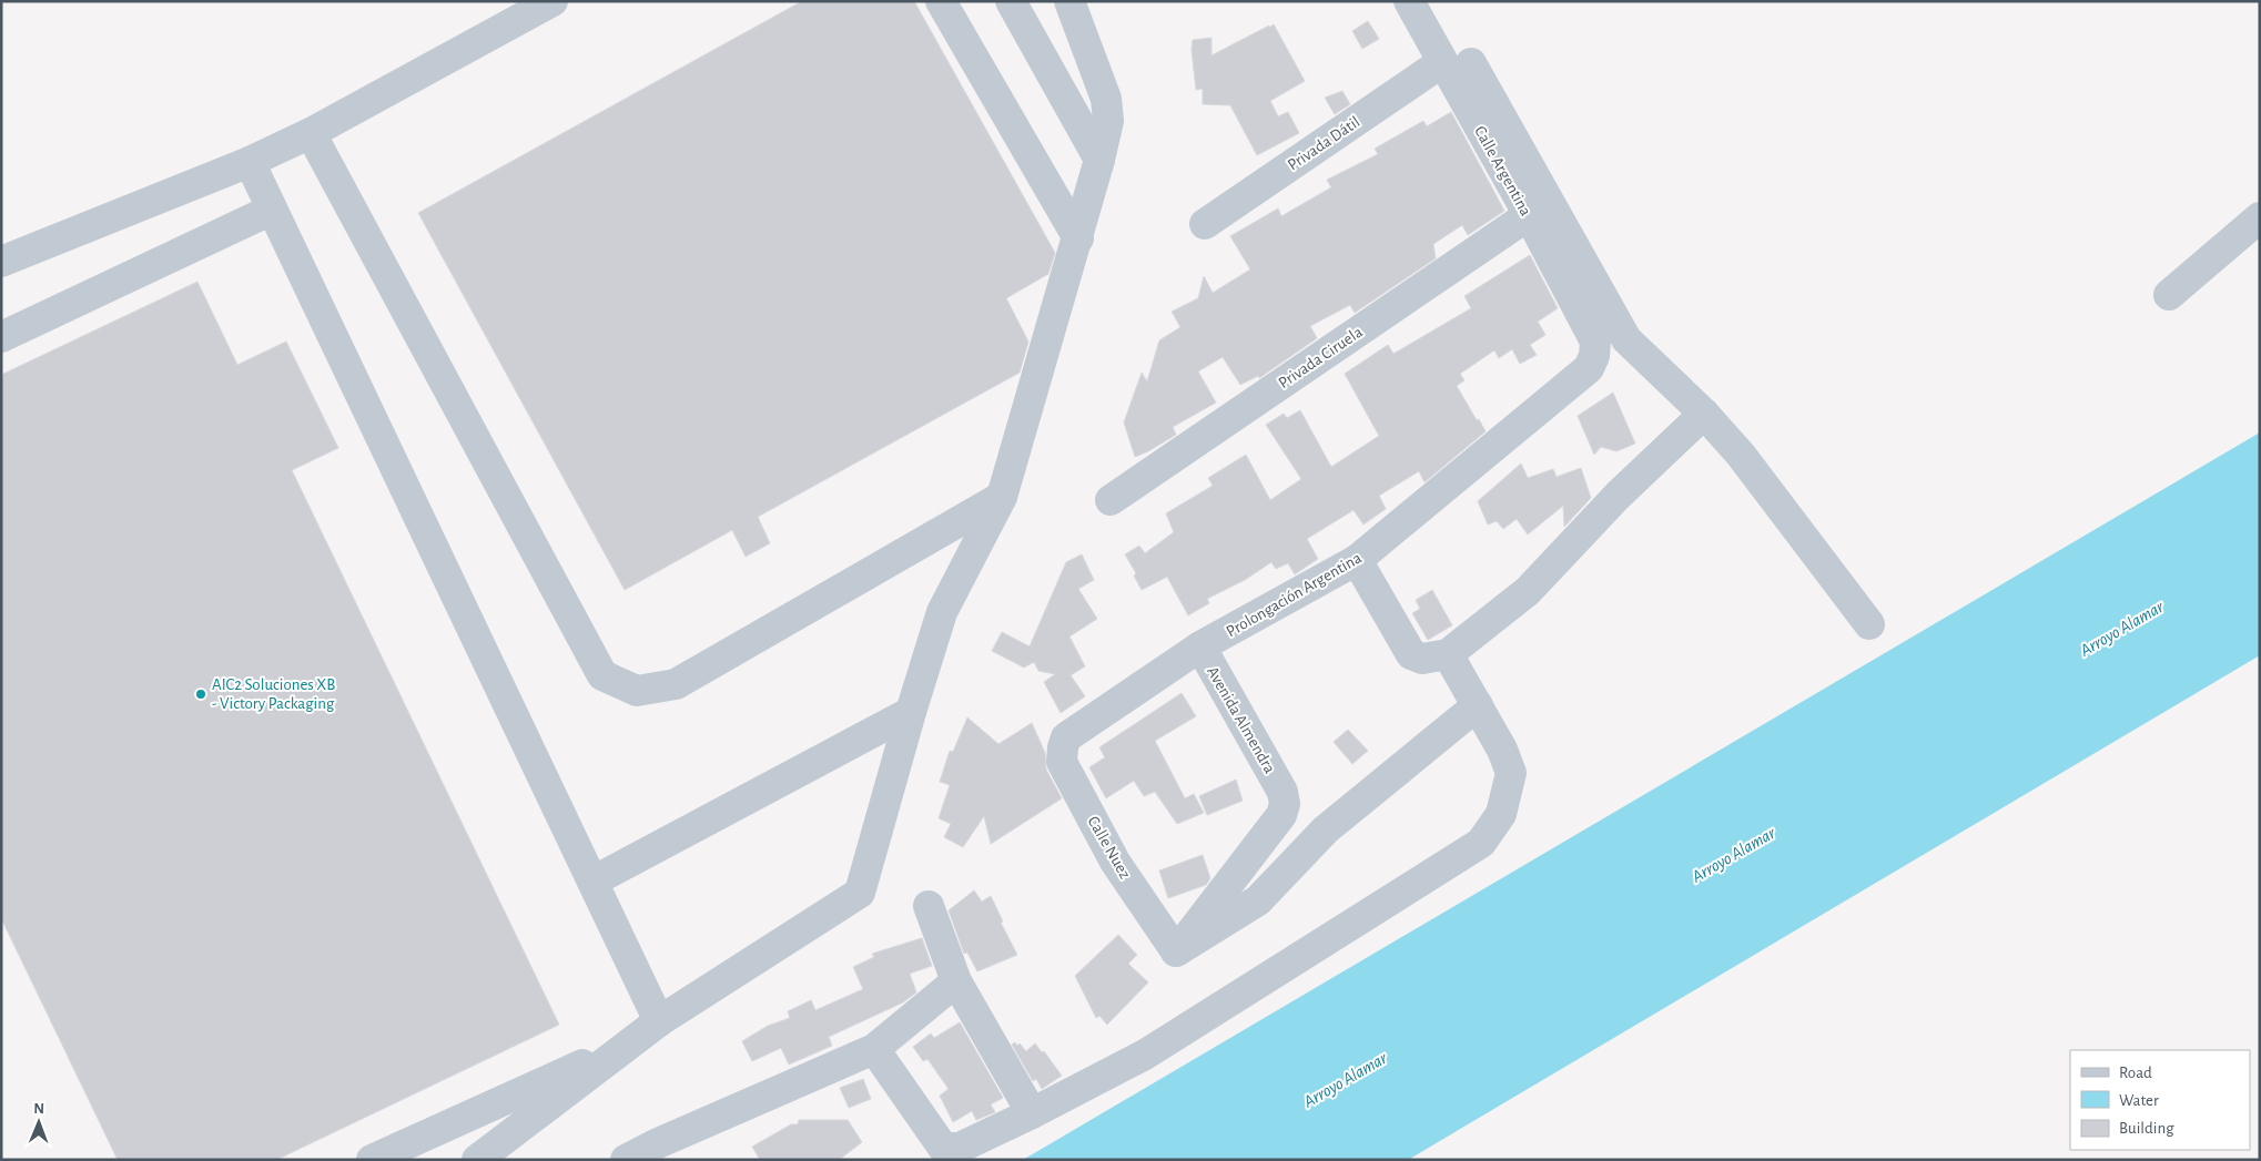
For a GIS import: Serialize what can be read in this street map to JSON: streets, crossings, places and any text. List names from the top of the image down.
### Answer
{
  "streets": {
    "street": [
      "Privada Dátil",
      "Calle Argentina",
      "Privada Ciruela",
      "Prolongación Argentina",
      "Avenida Almendra",
      "Calle Nuez"
    ]
  },
  "crossings": [
    ["Privada Dátil", "Calle Argentina"],
    ["Calle Argentina", "Privada Ciruela"],
    ["Calle Argentina", "Prolongación Argentina"],
    ["Prolongación Argentina", "Avenida Almendra"],
    ["Prolongación Argentina", "Calle Nuez"],
    ["Avenida Almendra", "Calle Nuez"]
  ],
  "water": ["Arroyo Alamar"],
  "places": ["AIC2 Soluciones XB - Victory Packaging"],
  "legend": ["Road", "Water", "Building"],
  "north": "top"
}
